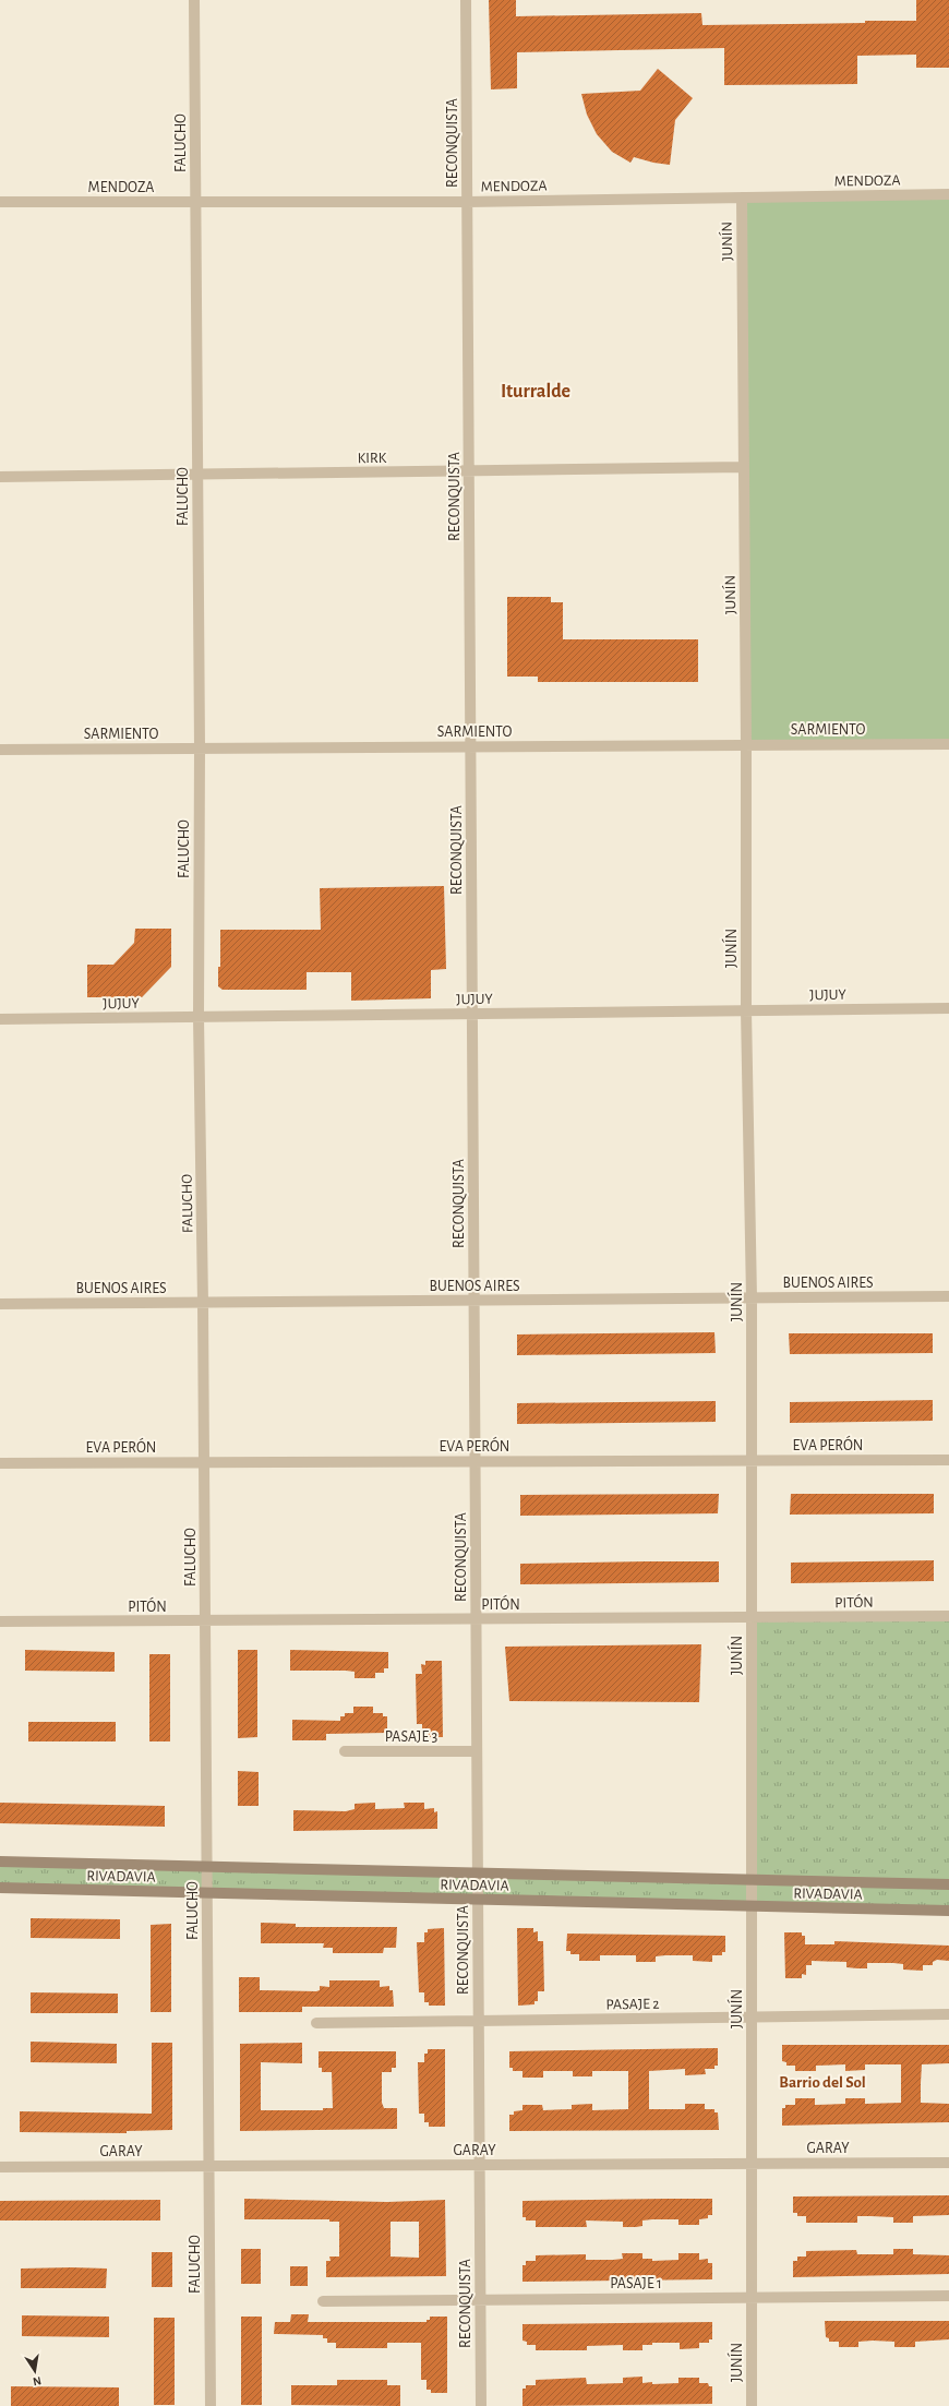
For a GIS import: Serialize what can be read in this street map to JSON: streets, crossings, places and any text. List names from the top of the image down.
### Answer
{
  "streets": {
    "street": [
      "FALUCHO",
      "RECONQUISTA",
      "MENDOZA",
      "JUNÍN",
      "KIRK",
      "SARMIENTO",
      "JUJUY",
      "BUENOS AIRES",
      "EVA PERÓN",
      "PITÓN",
      "PASAJE 3",
      "RIVADAVIA",
      "PASAJE 2",
      "GARAY",
      "PASAJE 1"
    ]
  },
  "crossings": [
    ["FALUCHO", "MENDOZA"],
    ["FALUCHO", "KIRK"],
    ["FALUCHO", "SARMIENTO"],
    ["FALUCHO", "JUJUY"],
    ["FALUCHO", "BUENOS AIRES"],
    ["FALUCHO", "EVA PERÓN"],
    ["FALUCHO", "PITÓN"],
    ["FALUCHO", "RIVADAVIA"],
    ["FALUCHO", "GARAY"],
    ["RECONQUISTA", "MENDOZA"],
    ["RECONQUISTA", "KIRK"],
    ["RECONQUISTA", "SARMIENTO"],
    ["RECONQUISTA", "JUJUY"],
    ["RECONQUISTA", "BUENOS AIRES"],
    ["RECONQUISTA", "EVA PERÓN"],
    ["RECONQUISTA", "PITÓN"],
    ["RECONQUISTA", "PASAJE 3"],
    ["RECONQUISTA", "RIVADAVIA"],
    ["RECONQUISTA", "PASAJE 2"],
    ["RECONQUISTA", "GARAY"],
    ["RECONQUISTA", "PASAJE 1"],
    ["MENDOZA", "JUNÍN"],
    ["JUNÍN", "KIRK"],
    ["JUNÍN", "SARMIENTO"],
    ["JUNÍN", "JUJUY"],
    ["JUNÍN", "BUENOS AIRES"],
    ["JUNÍN", "EVA PERÓN"],
    ["JUNÍN", "PITÓN"],
    ["JUNÍN", "RIVADAVIA"],
    ["JUNÍN", "PASAJE 2"],
    ["JUNÍN", "GARAY"],
    ["JUNÍN", "PASAJE 1"]
  ],
  "districts": ["Iturralde", "Barrio del Sol"],
  "north": "bottom"
}
